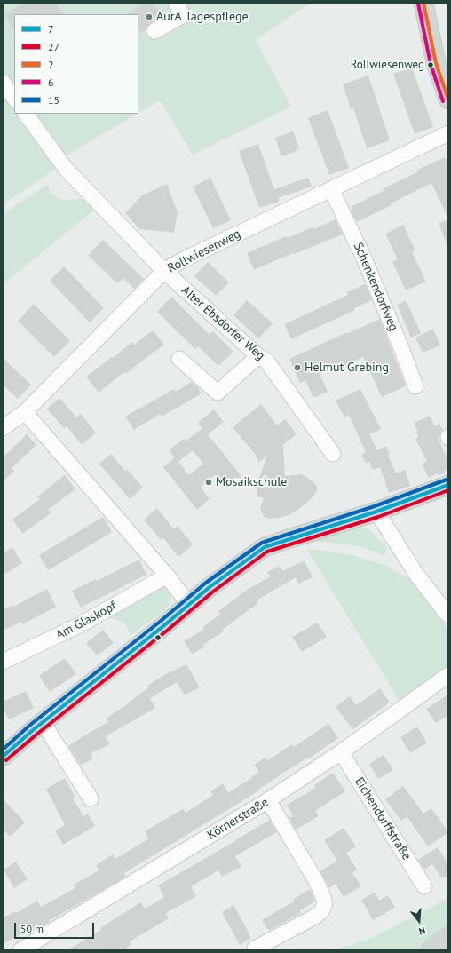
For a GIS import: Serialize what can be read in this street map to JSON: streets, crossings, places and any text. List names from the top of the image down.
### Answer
{
  "streets": {
    "street": [
      "Rollwiesenweg",
      "Schenkendorfweg",
      "Alter Ebsdorfer Weg",
      "Am Glaskopf",
      "Körnerstraße",
      "Eichendorffstraße"
    ]
  },
  "crossings": [
    ["Rollwiesenweg", "Schenkendorfweg"],
    ["Rollwiesenweg", "Alter Ebsdorfer Weg"],
    ["Körnerstraße", "Eichendorffstraße"]
  ],
  "places": [
    "AurA Tagespflege",
    "Rollwiesenweg",
    "Helmut Grebing",
    "Mosaikschule"
  ],
  "lines": [
    "transit line 2",
    "transit line 6",
    "transit line 15",
    "transit line 7",
    "transit line 27"
  ],
  "legend": [
    "7",
    "27",
    "2",
    "6",
    "15"
  ],
  "scale_bar": "50 m",
  "north": "bottom"
}
